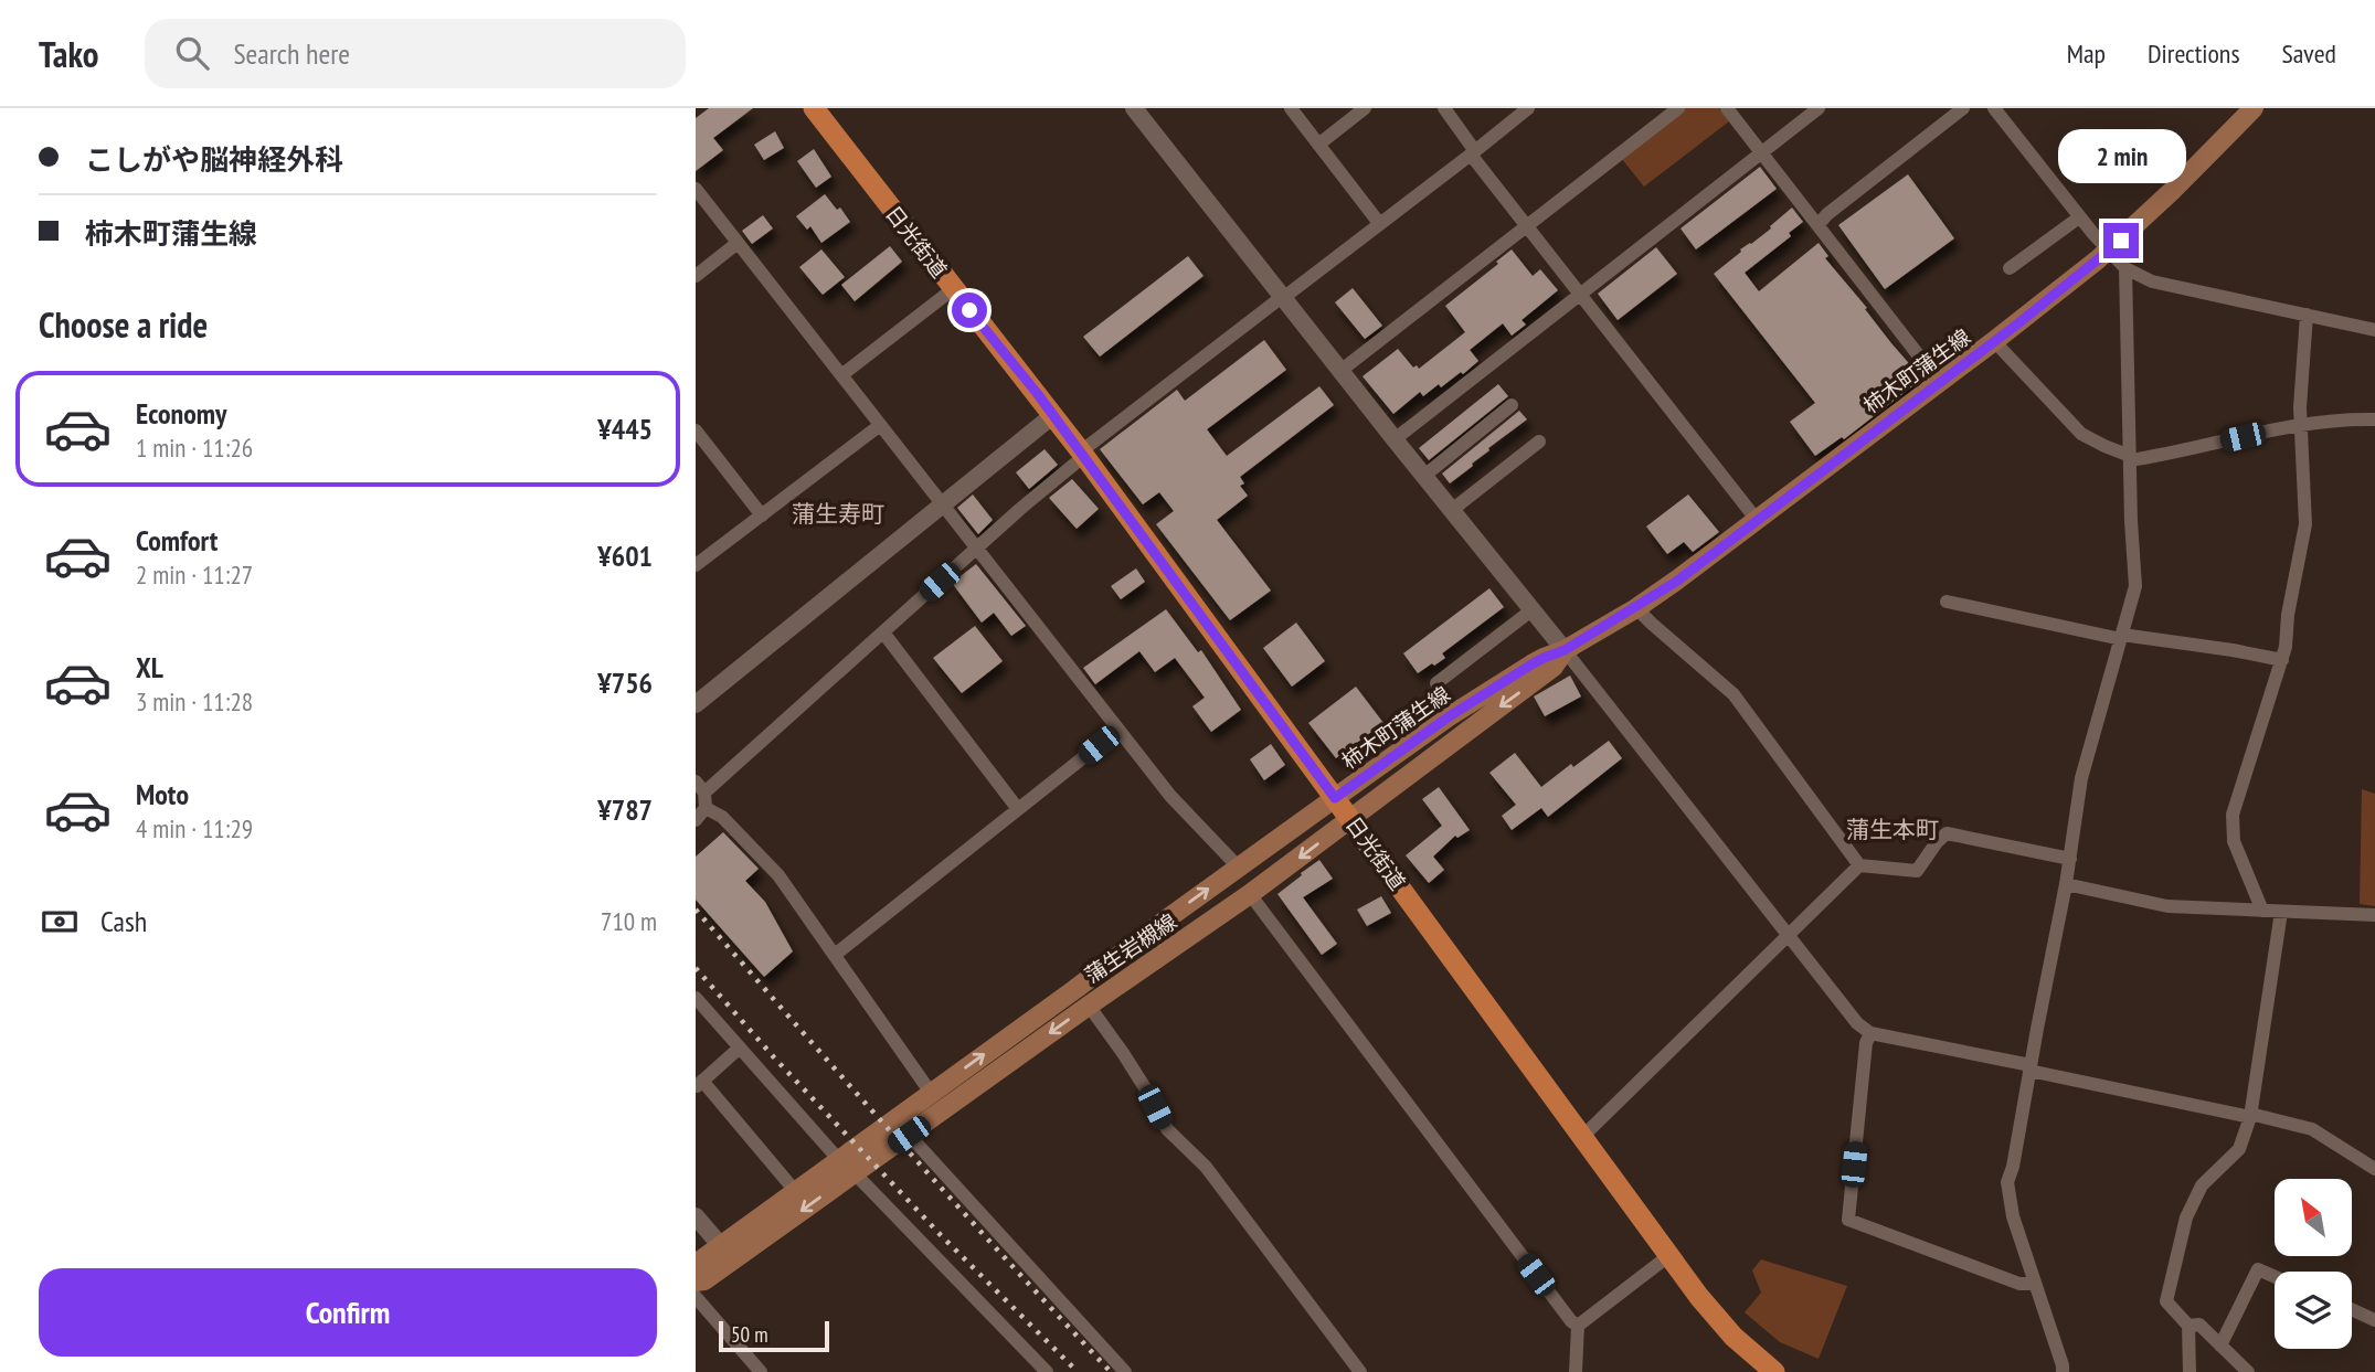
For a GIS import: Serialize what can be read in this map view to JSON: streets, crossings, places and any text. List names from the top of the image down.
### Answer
{
  "streets": {
    "main road": ["日光街道", "柿木町蒲生線", "蒲生岩槻線"]
  },
  "crossings": [
    ["日光街道", "柿木町蒲生線"],
    ["日光街道", "蒲生岩槻線"],
    ["柿木町蒲生線", "蒲生岩槻線"]
  ],
  "districts": ["蒲生寿町", "蒲生本町"],
  "scale_bar": "50 m",
  "north": "top left",
  "page": {
    "header": "Tako",
    "search": "Search here",
    "nav": ["Map", "Directions", "Saved"],
    "banner": ["こしがや脳神経外科", "柿木町蒲生線"],
    "bubble": "2 min",
    "heading": "Choose a ride",
    "list": [
      {
        "name": "Economy",
        "note": "1 min · 11:26",
        "value": "¥445"
      },
      {
        "name": "Comfort",
        "note": "2 min · 11:27",
        "value": "¥601"
      },
      {
        "name": "XL",
        "note": "3 min · 11:28",
        "value": "¥756"
      },
      {
        "name": "Moto",
        "note": "4 min · 11:29",
        "value": "¥787"
      }
    ],
    "pay": ["Cash", "710 m"],
    "buttons": "Confirm",
    "scale": "50 m"
  }
}
